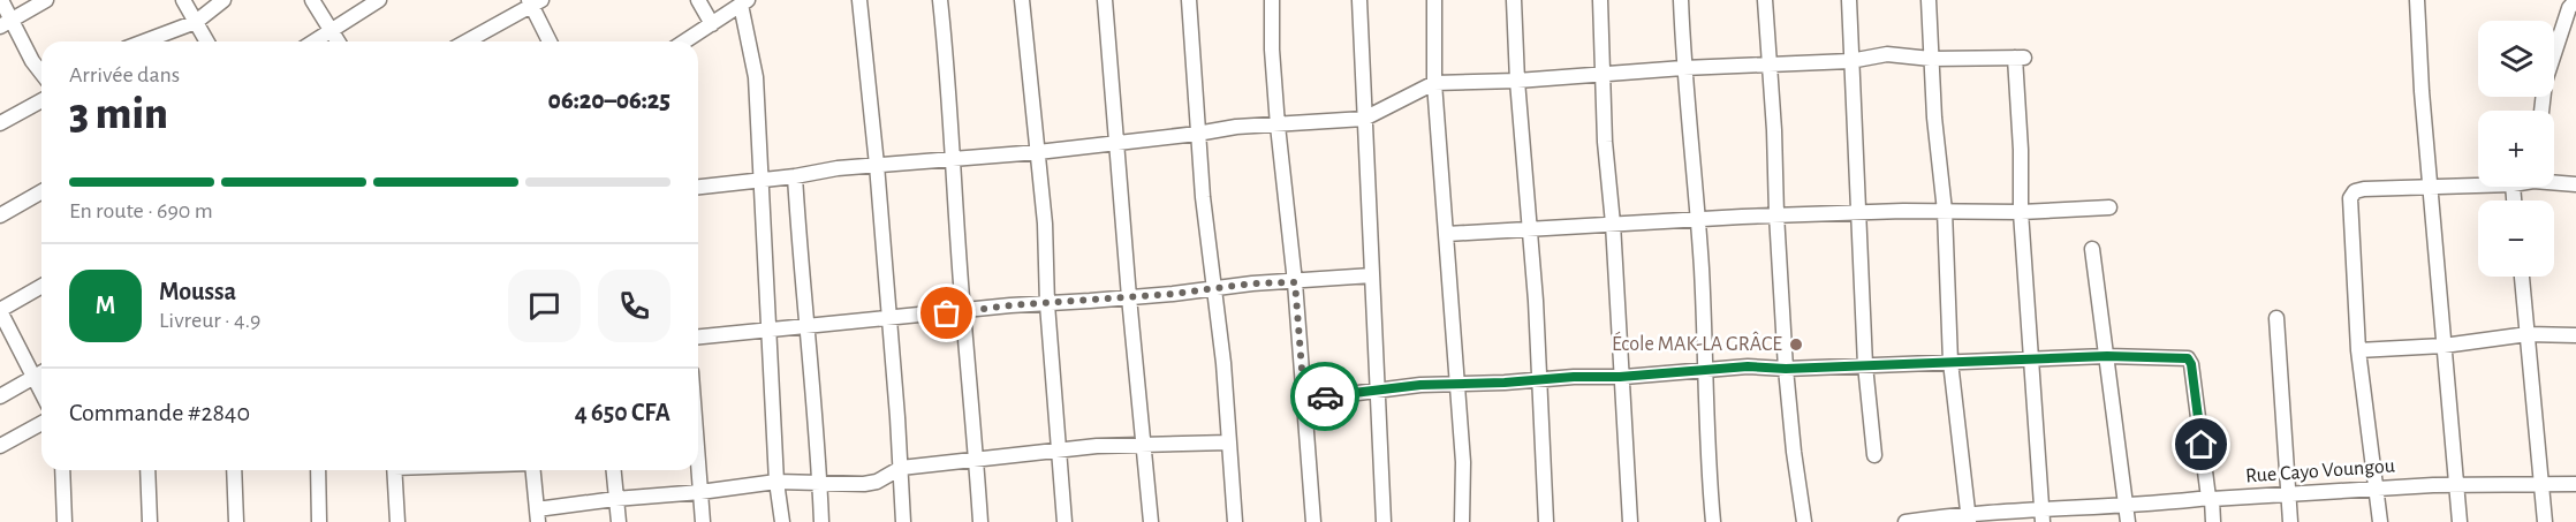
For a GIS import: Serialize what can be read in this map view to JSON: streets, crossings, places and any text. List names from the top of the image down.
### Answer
{
  "streets": {
    "street": ["Rue Cayo Voungou"]
  },
  "places": ["École MAK-LA GRÂCE"],
  "page": {
    "map_buttons": ["+", "−"],
    "heading": ["3 min", "Arrivée dans", "06:20–06:25"],
    "panel": [
      "Moussa",
      "Livreur · 4.9",
      "Commande #2840",
      "4 650 CFA"
    ],
    "bar": "En route · 690 m",
    "round": "M"
  }
}
